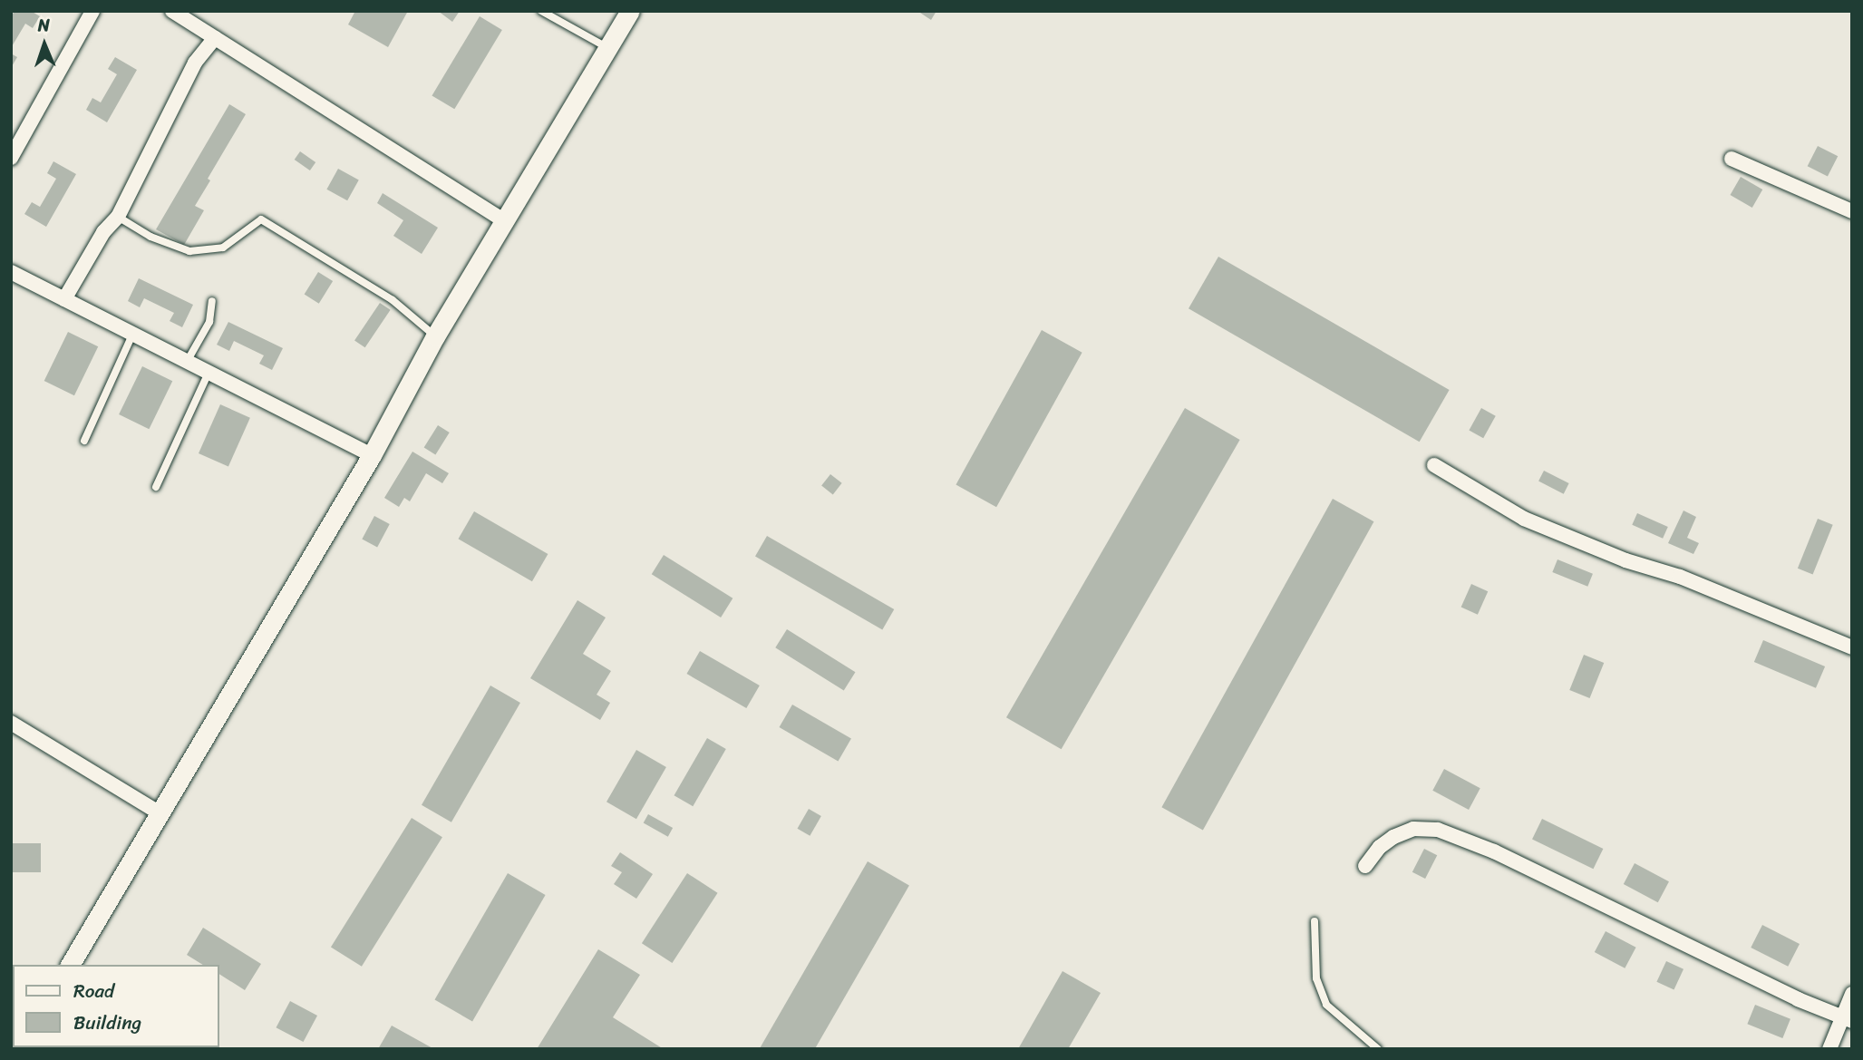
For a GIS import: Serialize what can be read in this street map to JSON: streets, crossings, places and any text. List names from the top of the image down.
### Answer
{
  "legend": ["Road", "Building"],
  "north": "top"
}
